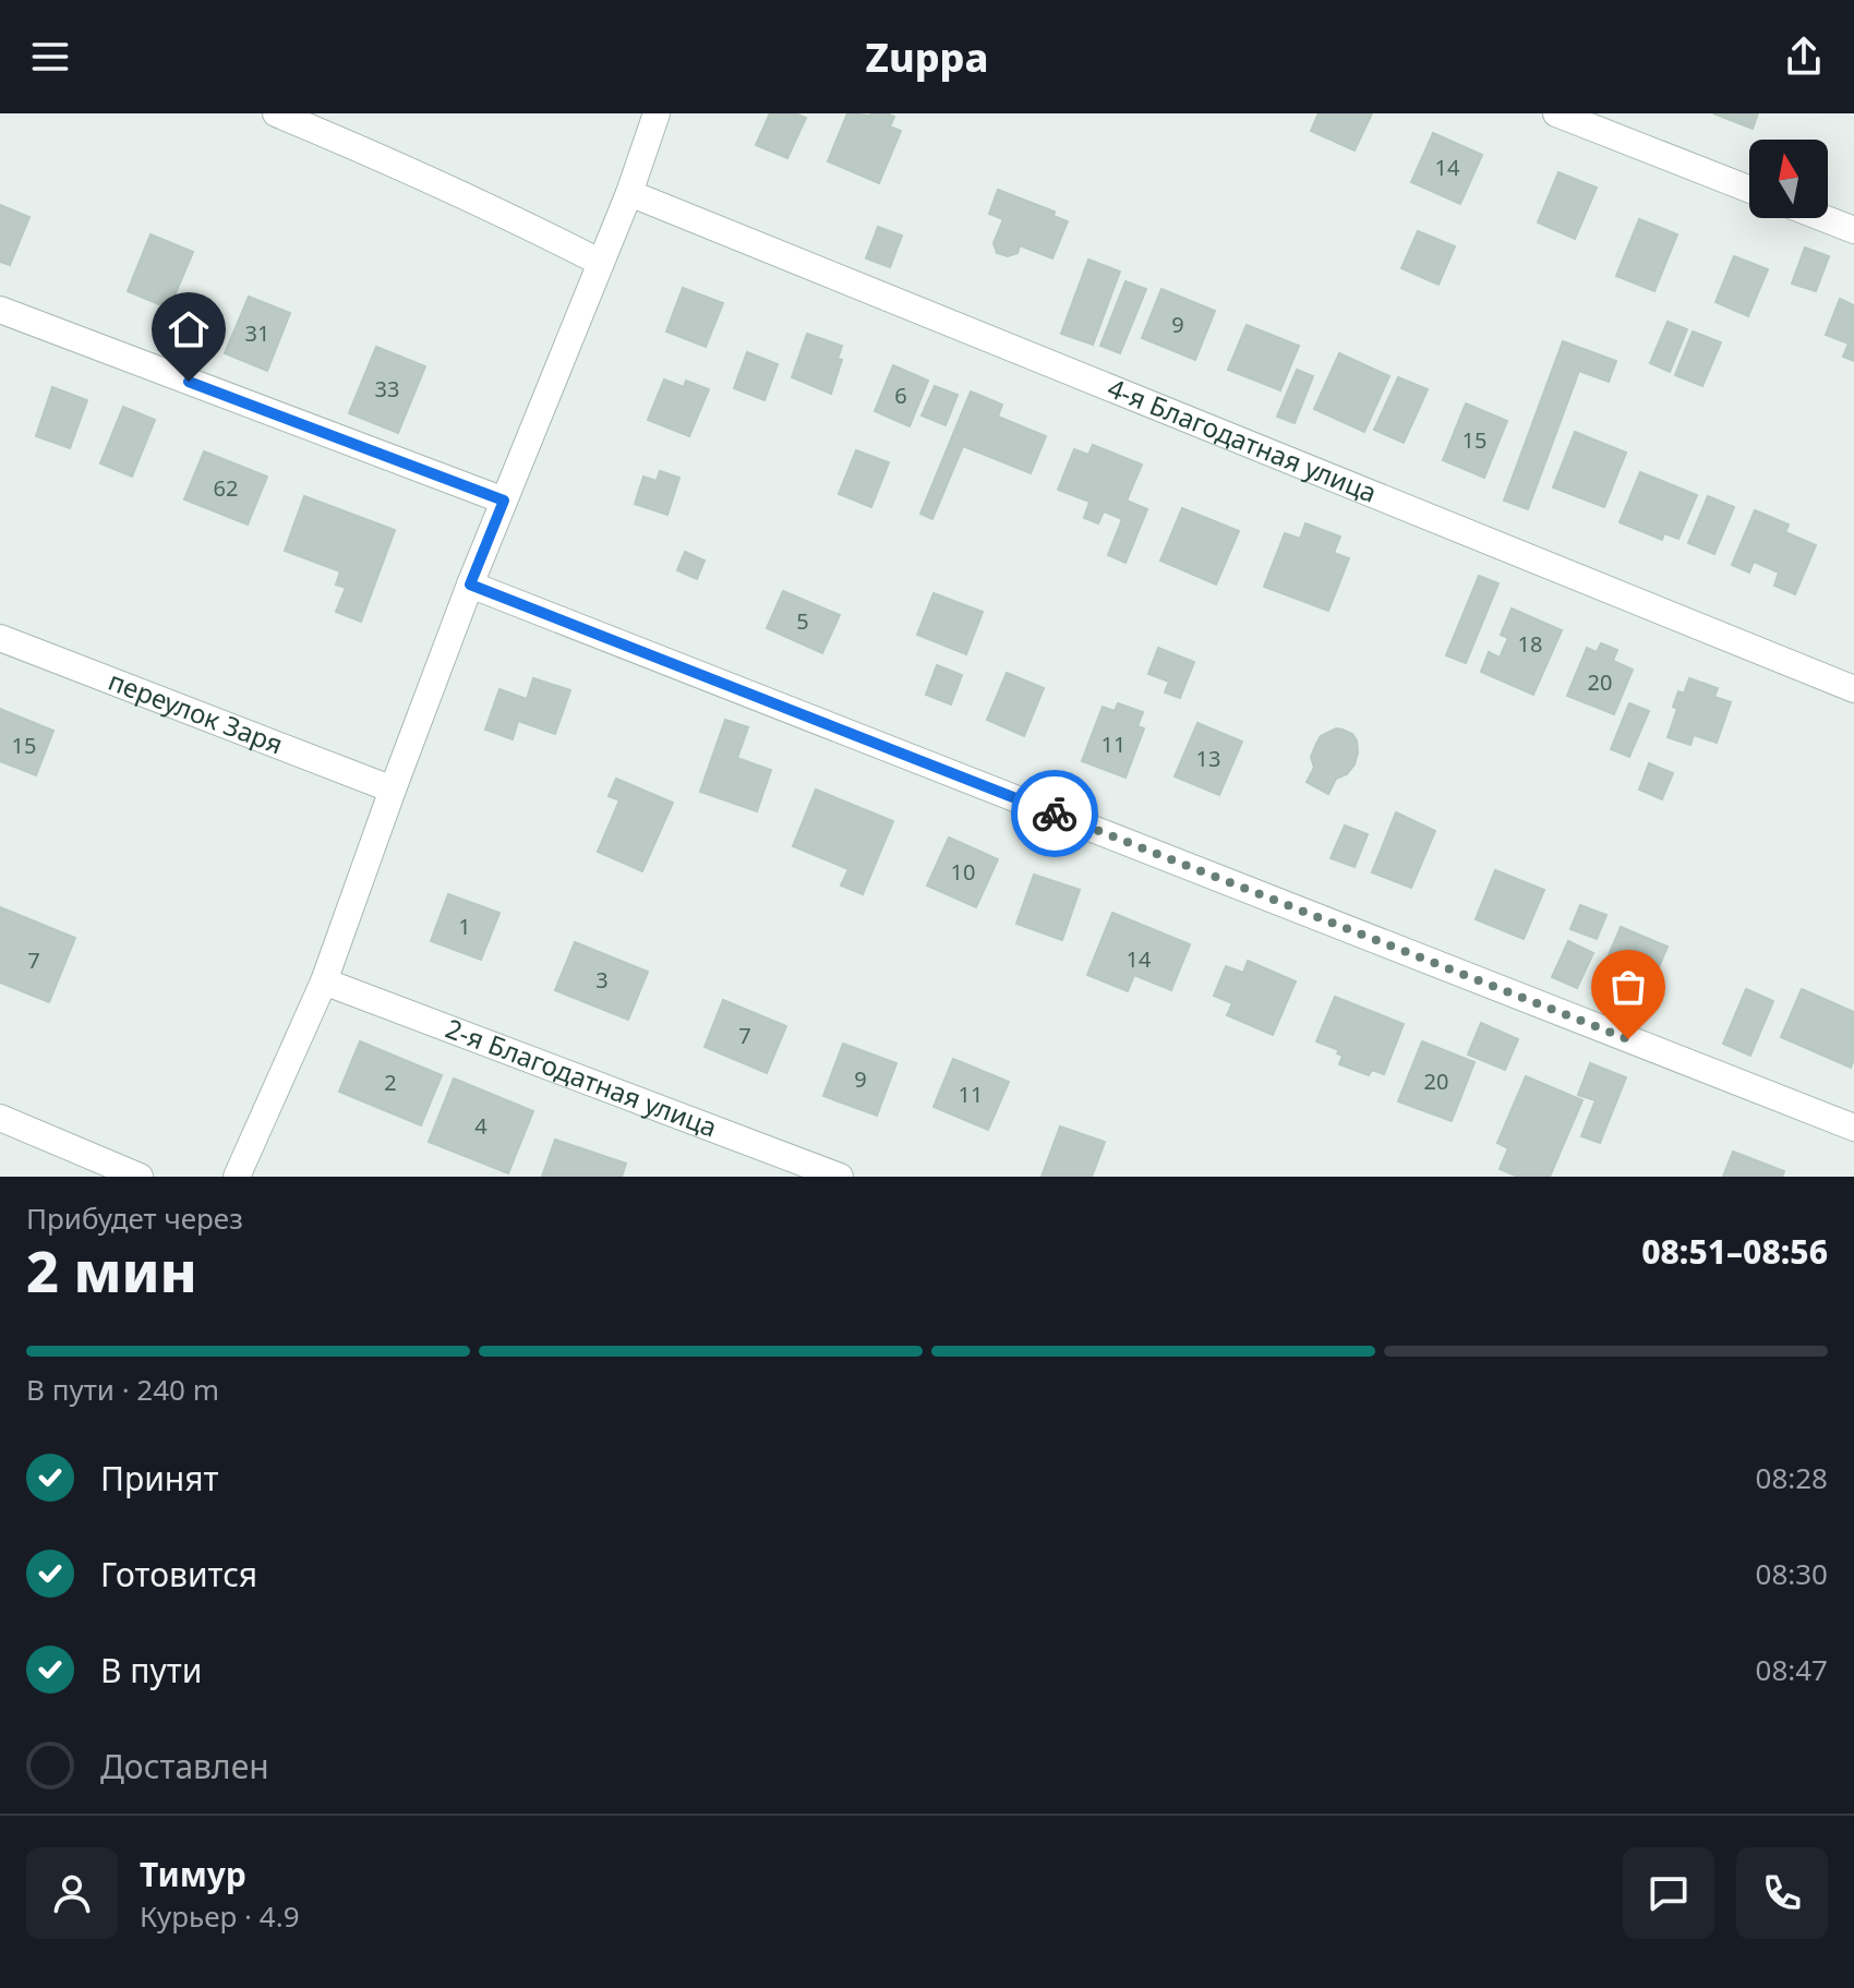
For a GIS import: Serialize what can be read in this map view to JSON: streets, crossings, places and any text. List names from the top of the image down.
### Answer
{
  "streets": {
    "street": ["4-я Благодатная улица", "переулок Заря", "2-я Благодатная улица"]
  },
  "house_numbers": [
    "14",
    "9",
    "31",
    "33",
    "6",
    "15",
    "62",
    "5",
    "18",
    "20",
    "11",
    "15",
    "13",
    "10",
    "1",
    "14",
    "7",
    "3",
    "7",
    "9",
    "20",
    "2",
    "11",
    "4"
  ],
  "north": "top",
  "page": {
    "header": "Zuppa",
    "heading": ["2 мин", "Прибудет через", "08:51–08:56"],
    "panel": ["Тимур", "Курьер · 4.9"],
    "bar": "В пути · 240 m",
    "list": [
      ["Принят", "08:28"],
      ["Готовится", "08:30"],
      ["В пути", "08:47"],
      "Доставлен"
    ]
  }
}
